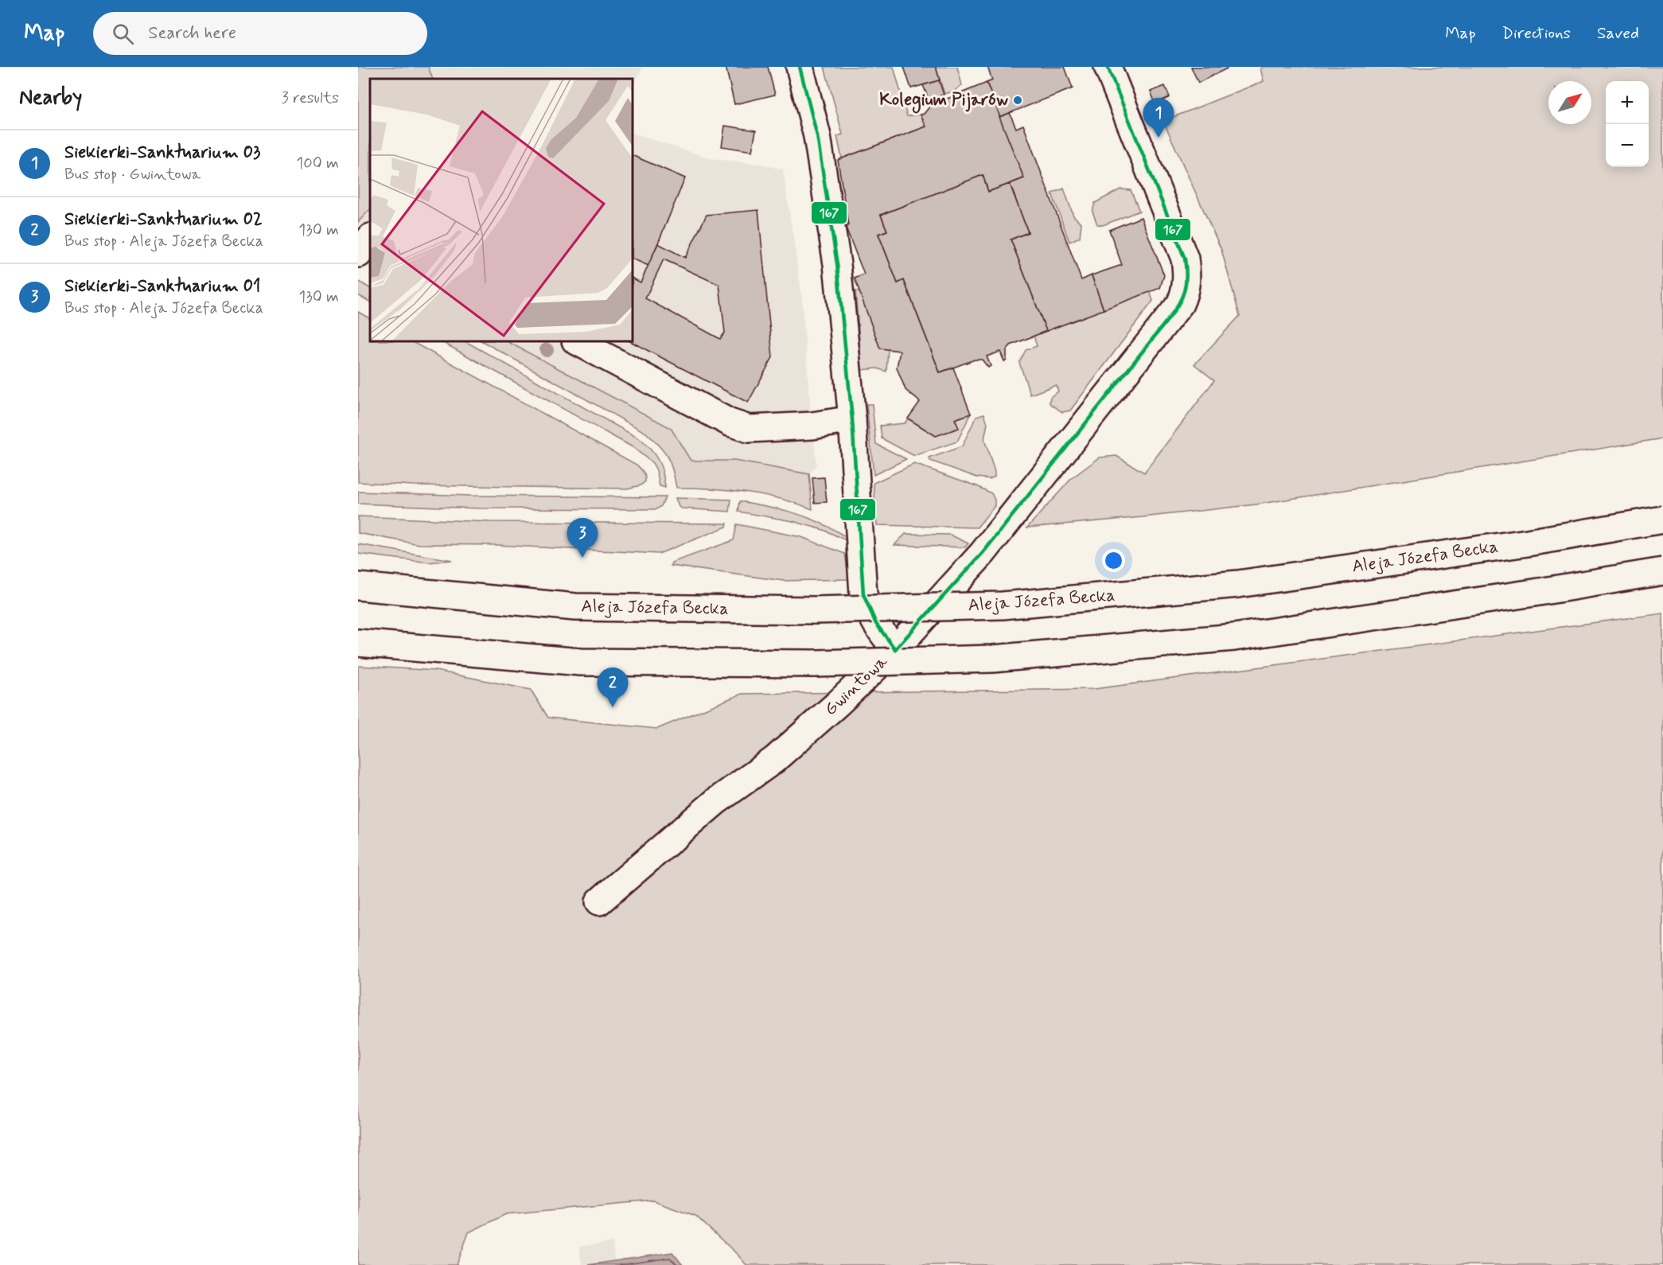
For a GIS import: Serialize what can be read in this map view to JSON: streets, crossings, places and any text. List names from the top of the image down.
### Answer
{
  "streets": {
    "main road": ["Aleja Józefa Becka", "Gwintowa"]
  },
  "places": ["Kolegium Pijarów"],
  "lines": ["transit line 167"],
  "north": "top right",
  "page": {
    "header": "Map",
    "search": "Search here",
    "nav": ["Map", "Directions", "Saved"],
    "heading": ["Nearby", "3 results"],
    "map_buttons": ["+", "−"],
    "pins": ["1", "3", "2"],
    "list": [
      {
        "mark": "1",
        "name": "Siekierki-Sanktuarium 03",
        "note": "Bus stop · Gwintowa",
        "value": "100 m"
      },
      {
        "mark": "2",
        "name": "Siekierki-Sanktuarium 02",
        "note": "Bus stop · Aleja Józefa Becka",
        "value": "130 m"
      },
      {
        "mark": "3",
        "name": "Siekierki-Sanktuarium 01",
        "note": "Bus stop · Aleja Józefa Becka",
        "value": "130 m"
      }
    ]
  }
}
